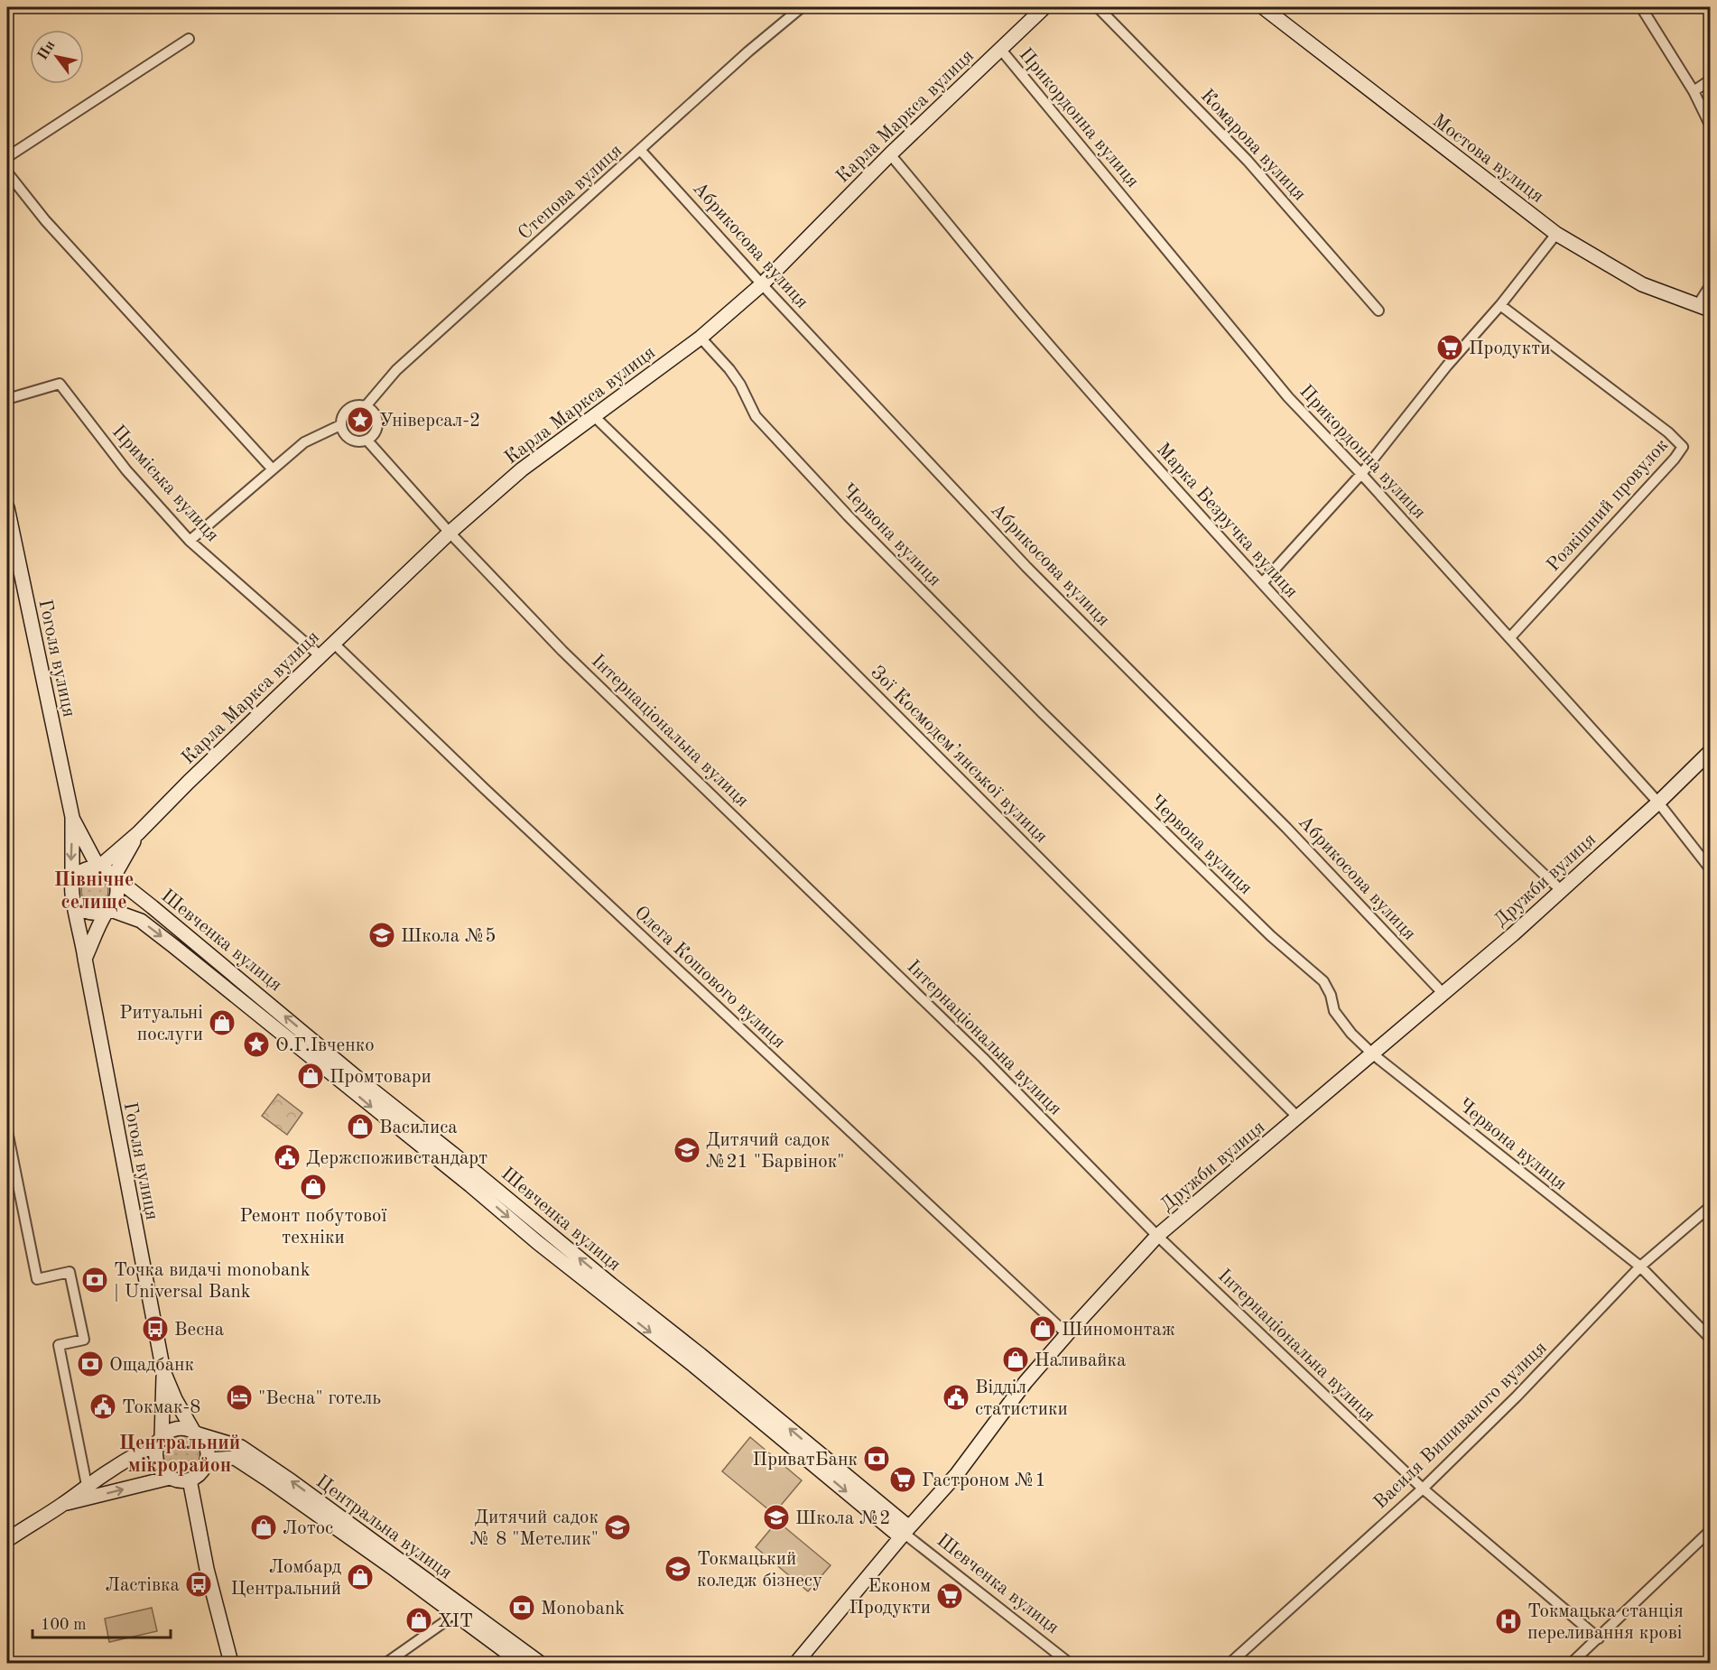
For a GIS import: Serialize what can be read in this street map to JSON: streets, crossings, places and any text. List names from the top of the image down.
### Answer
{
  "streets": {
    "street": [
      "Карла Маркса вулиця",
      "Прикордонна вулиця",
      "Комарова вулиця",
      "Мостова вулиця",
      "Степова вулиця",
      "Абрикосова вулиця",
      "Приміська вулиця",
      "Розкішний провулок",
      "Марка Безручка вулиця",
      "Червона вулиця",
      "Гоголя вулиця",
      "Інтернаціональна вулиця",
      "Зої Космодем’янської вулиця",
      "Дружби вулиця",
      "Шевченка вулиця",
      "Олега Кошового вулиця",
      "Василя Вишиваного вулиця",
      "Центральна вулиця"
    ]
  },
  "crossings": [
    ["Карла Маркса вулиця", "Прикордонна вулиця"],
    ["Карла Маркса вулиця", "Абрикосова вулиця"],
    ["Карла Маркса вулиця", "Приміська вулиця"],
    ["Карла Маркса вулиця", "Марка Безручка вулиця"],
    ["Карла Маркса вулиця", "Червона вулиця"],
    ["Карла Маркса вулиця", "Гоголя вулиця"],
    ["Карла Маркса вулиця", "Інтернаціональна вулиця"],
    ["Карла Маркса вулиця", "Зої Космодем’янської вулиця"],
    ["Карла Маркса вулиця", "Шевченка вулиця"],
    ["Карла Маркса вулиця", "Олега Кошового вулиця"],
    ["Прикордонна вулиця", "Розкішний провулок"],
    ["Прикордонна вулиця", "Дружби вулиця"],
    ["Степова вулиця", "Абрикосова вулиця"],
    ["Степова вулиця", "Інтернаціональна вулиця"],
    ["Абрикосова вулиця", "Дружби вулиця"],
    ["Марка Безручка вулиця", "Дружби вулиця"],
    ["Червона вулиця", "Дружби вулиця"],
    ["Червона вулиця", "Василя Вишиваного вулиця"],
    ["Гоголя вулиця", "Шевченка вулиця"],
    ["Гоголя вулиця", "Центральна вулиця"],
    ["Інтернаціональна вулиця", "Дружби вулиця"],
    ["Інтернаціональна вулиця", "Василя Вишиваного вулиця"],
    ["Зої Космодем’янської вулиця", "Дружби вулиця"],
    ["Дружби вулиця", "Шевченка вулиця"],
    ["Дружби вулиця", "Олега Кошового вулиця"]
  ],
  "districts": ["Північне селище", "Центральний мікрорайон"],
  "places": {
    "supermarket": ["Продукти", "Гастроном №1", "Економ Продукти"],
    "place": ["Універсал-2", "О.Г.Івченко"],
    "school or university": [
      "Школа №5",
      "Дитячий садок №21 \"Барвінок\"",
      "Школа №2",
      "Дитячий садок № 8 \"Метелик\"",
      "Токмацький коледж бізнесу"
    ],
    "shop": [
      "Ритуальні послуги",
      "Промтовари",
      "Василиса",
      "Ремонт побутової техніки",
      "Шиномонтаж",
      "Наливайка",
      "Лотос",
      "Ломбард Центральний",
      "ХІТ"
    ],
    "public building": ["Держспоживстандарт", "Відділ статистики", "Токмак-8"],
    "bank": [
      "Точка видачі monobank | Universal Bank",
      "Ощадбанк",
      "ПриватБанк",
      "Monobank"
    ],
    "bus stop": ["Весна", "Ластівка"],
    "hotel": ["\"Весна\" готель"],
    "hospital": ["Токмацька станція переливання крові"]
  },
  "scale_bar": "100 m",
  "north": "top left"
}
